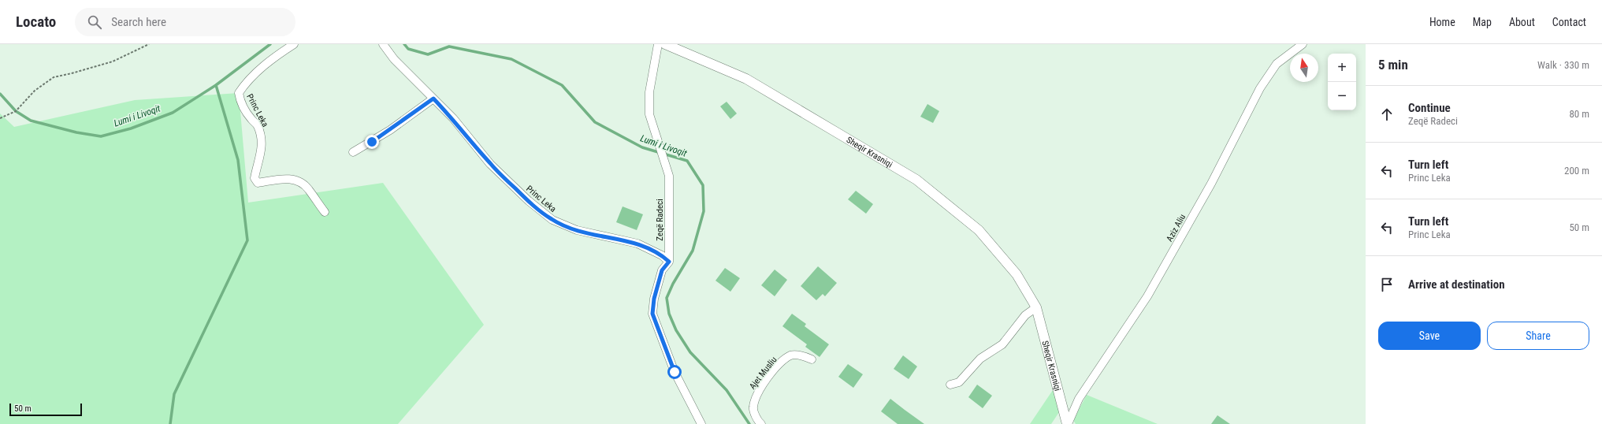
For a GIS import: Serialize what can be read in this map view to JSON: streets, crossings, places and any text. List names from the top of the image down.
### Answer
{
  "streets": {
    "street": [
      "Princ Leka",
      "Sheqir Krasniqi",
      "Zeqë Radeci",
      "Aziz Aliu",
      "Ajet Musliu"
    ]
  },
  "crossings": [
    ["Princ Leka", "Zeqë Radeci"],
    ["Sheqir Krasniqi", "Aziz Aliu"]
  ],
  "water": ["Lumi i Livoqit"],
  "scale_bar": "50 m",
  "north": "top",
  "page": {
    "header": "Locato",
    "search": "Search here",
    "nav": [
      "Home",
      "Map",
      "About",
      "Contact"
    ],
    "heading": ["5 min", "Walk · 330 m"],
    "map_buttons": ["+", "−"],
    "list": [
      ["Continue", "Zeqë Radeci", "80 m"],
      ["Turn left", "Princ Leka", "200 m"],
      ["Turn left", "Princ Leka", "50 m"],
      "Arrive at destination"
    ],
    "buttons": ["Save", "Share"],
    "scale": "50 m"
  }
}
